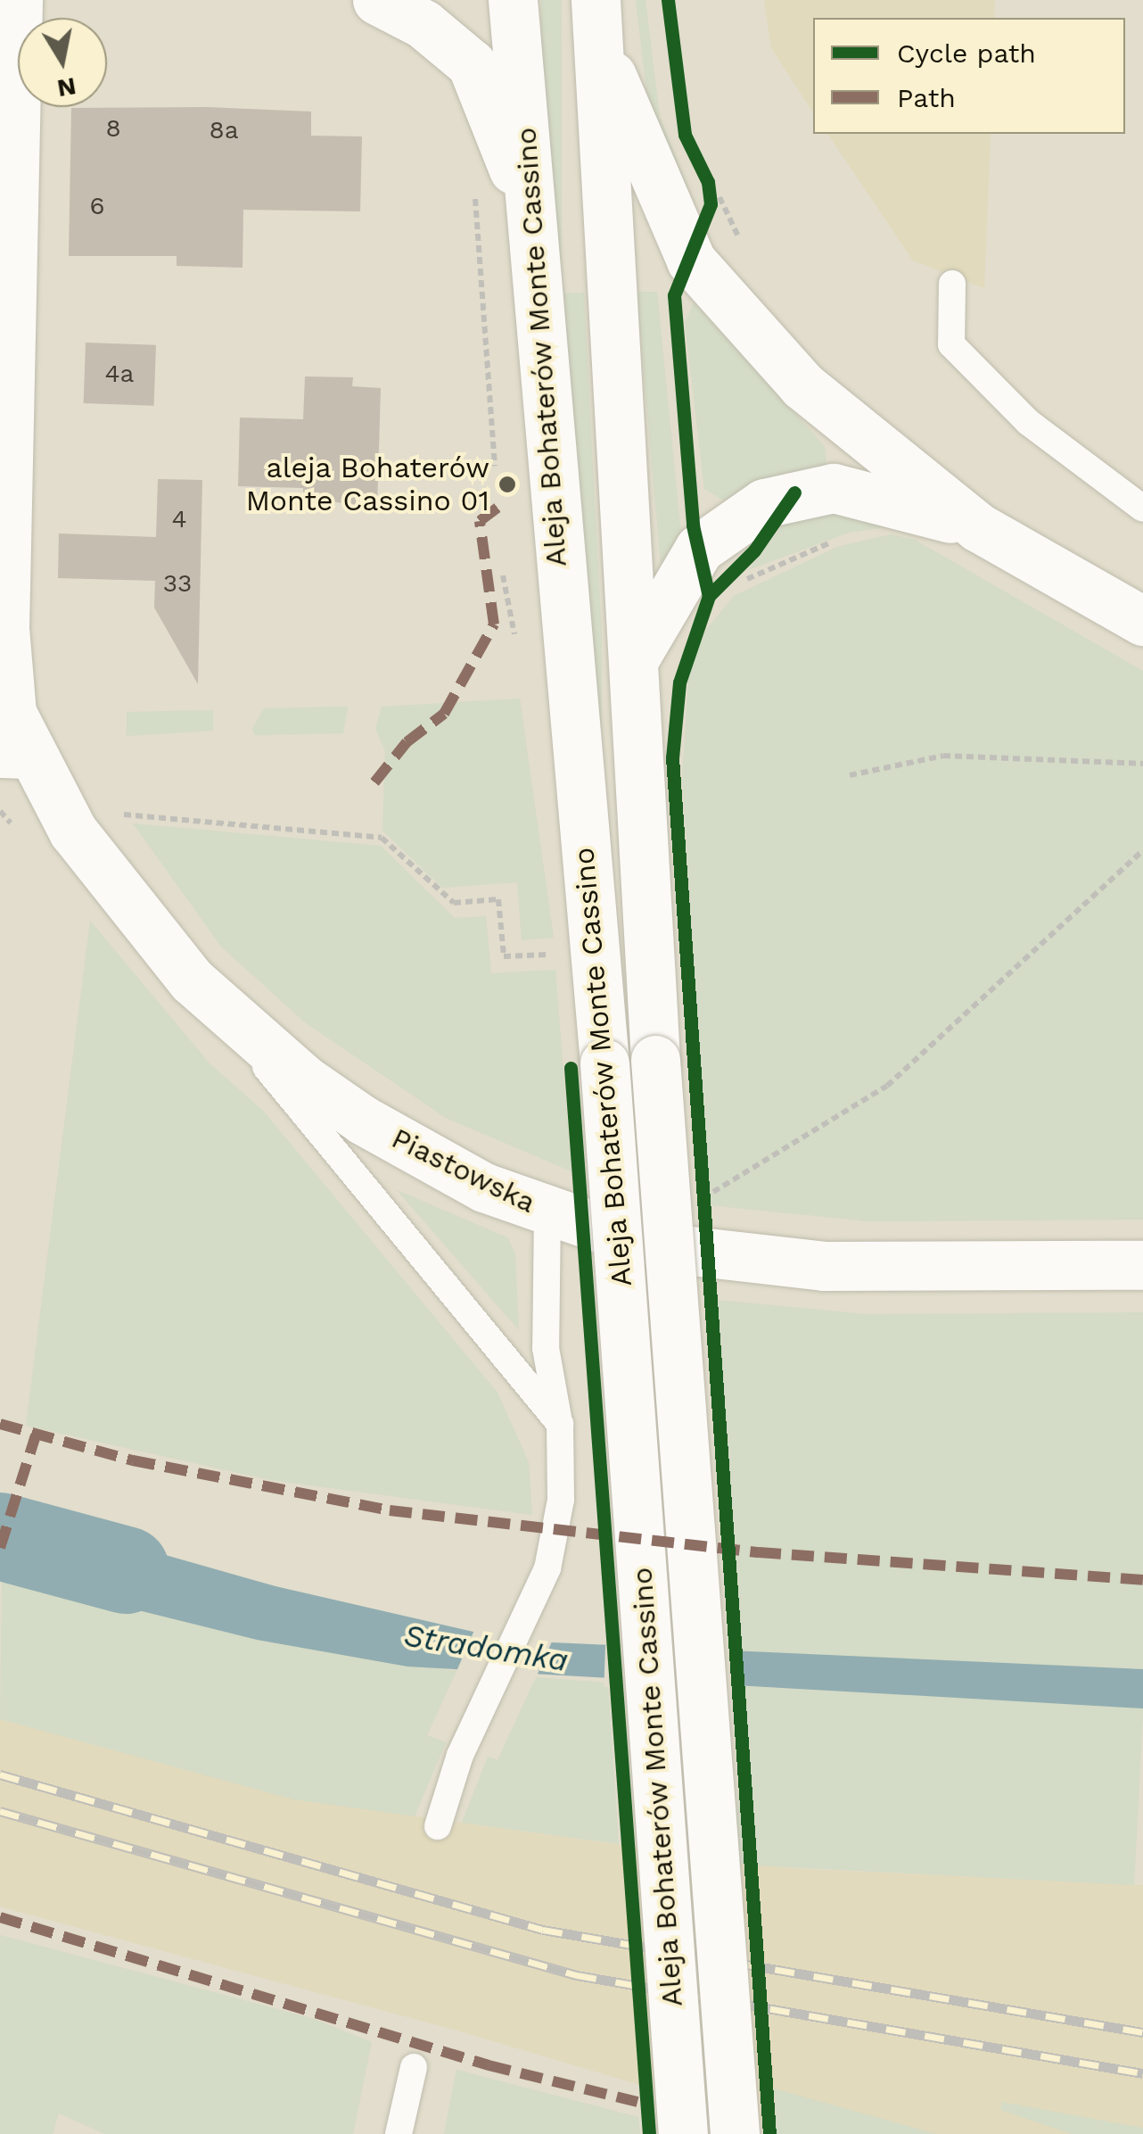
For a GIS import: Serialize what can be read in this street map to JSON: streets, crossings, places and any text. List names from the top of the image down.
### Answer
{
  "streets": {
    "main road": ["Aleja Bohaterów Monte Cassino", "Piastowska"]
  },
  "water": ["Stradomka"],
  "places": ["aleja Bohaterów Monte Cassino 01"],
  "house_numbers": [
    "8",
    "8a",
    "6",
    "4a",
    "4",
    "33"
  ],
  "legend": ["Cycle path", "Path"],
  "north": "bottom"
}
